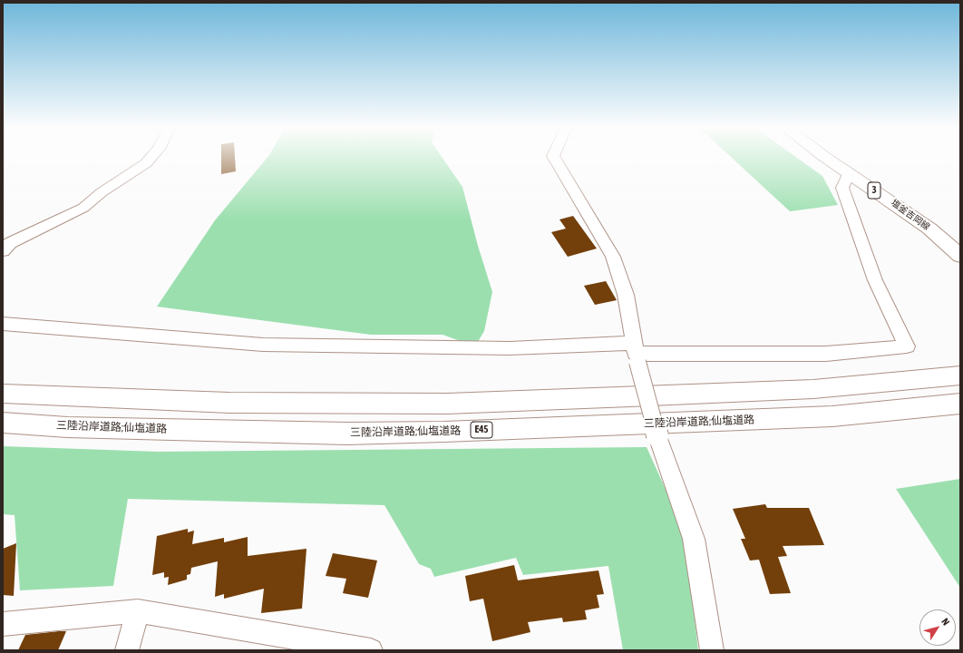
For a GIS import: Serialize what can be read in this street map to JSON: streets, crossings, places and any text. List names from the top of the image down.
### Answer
{
  "streets": {
    "main road": [
      "3",
      "塩釜吉岡線",
      "三陸沿岸道路;仙塩道路",
      "E45"
    ]
  },
  "north": "top right"
}
